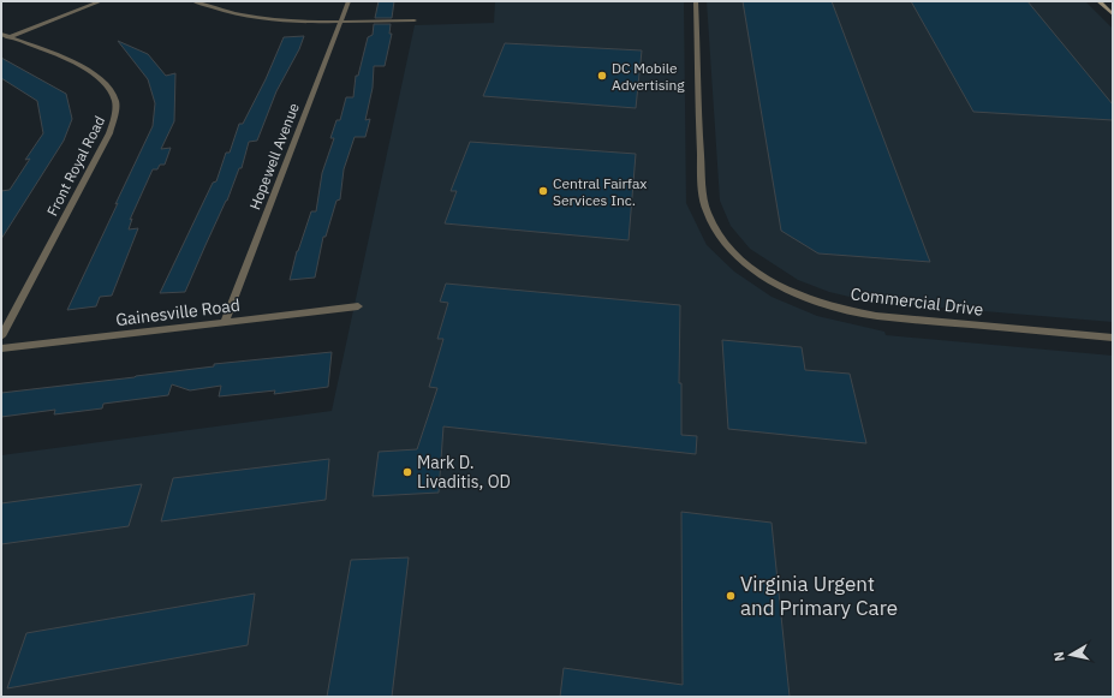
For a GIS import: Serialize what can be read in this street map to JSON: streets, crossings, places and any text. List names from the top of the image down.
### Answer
{
  "streets": {
    "street": [
      "Hopewell Avenue",
      "Front Royal Road",
      "Commercial Drive",
      "Gainesville Road"
    ]
  },
  "crossings": [
    ["Hopewell Avenue", "Gainesville Road"]
  ],
  "places": [
    "DC Mobile Advertising",
    "Central Fairfax Services Inc.",
    "Mark D. Livaditis, OD",
    "Virginia Urgent and Primary Care"
  ],
  "north": "left"
}
